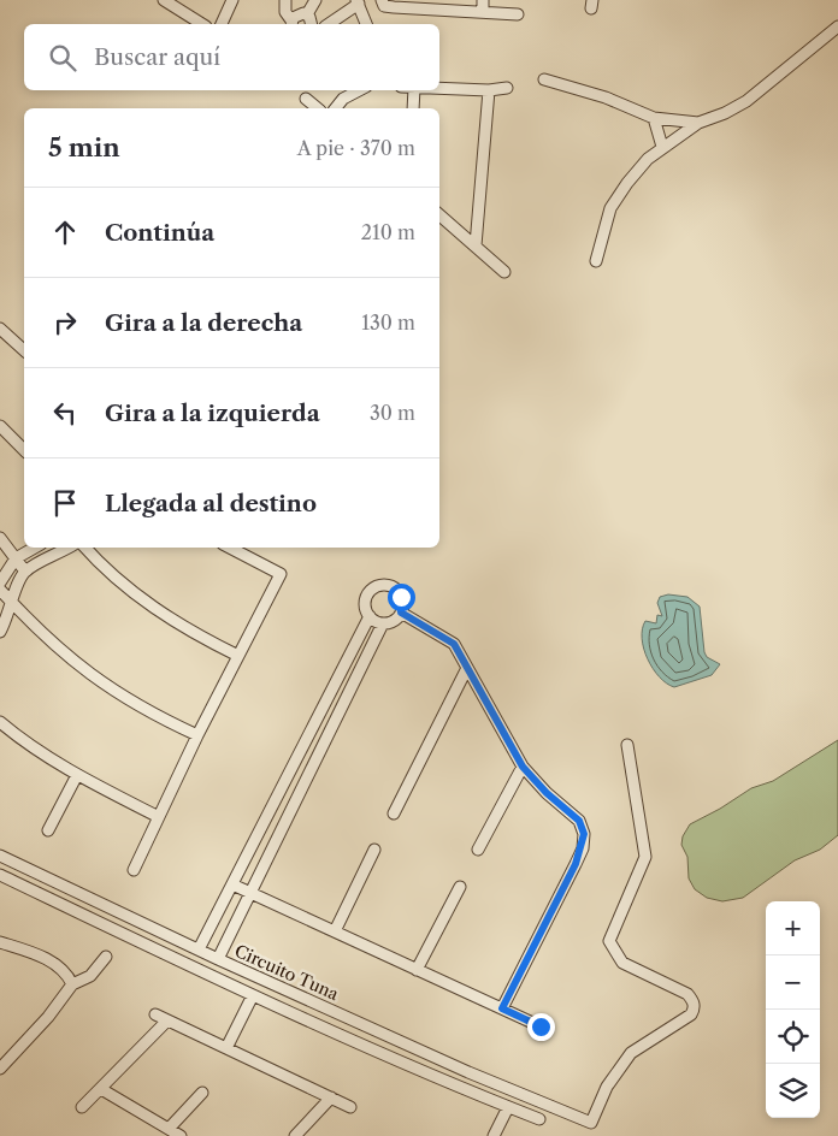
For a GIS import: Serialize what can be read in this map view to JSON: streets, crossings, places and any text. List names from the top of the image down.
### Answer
{
  "streets": {
    "street": ["Circuito Tuna"]
  },
  "page": {
    "search": "Buscar aquí",
    "heading": ["5 min", "A pie · 370 m"],
    "list": [
      ["Continúa", "210 m"],
      ["Gira a la derecha", "130 m"],
      ["Gira a la izquierda", "30 m"],
      "Llegada al destino"
    ],
    "map_buttons": ["+", "−"]
  }
}
